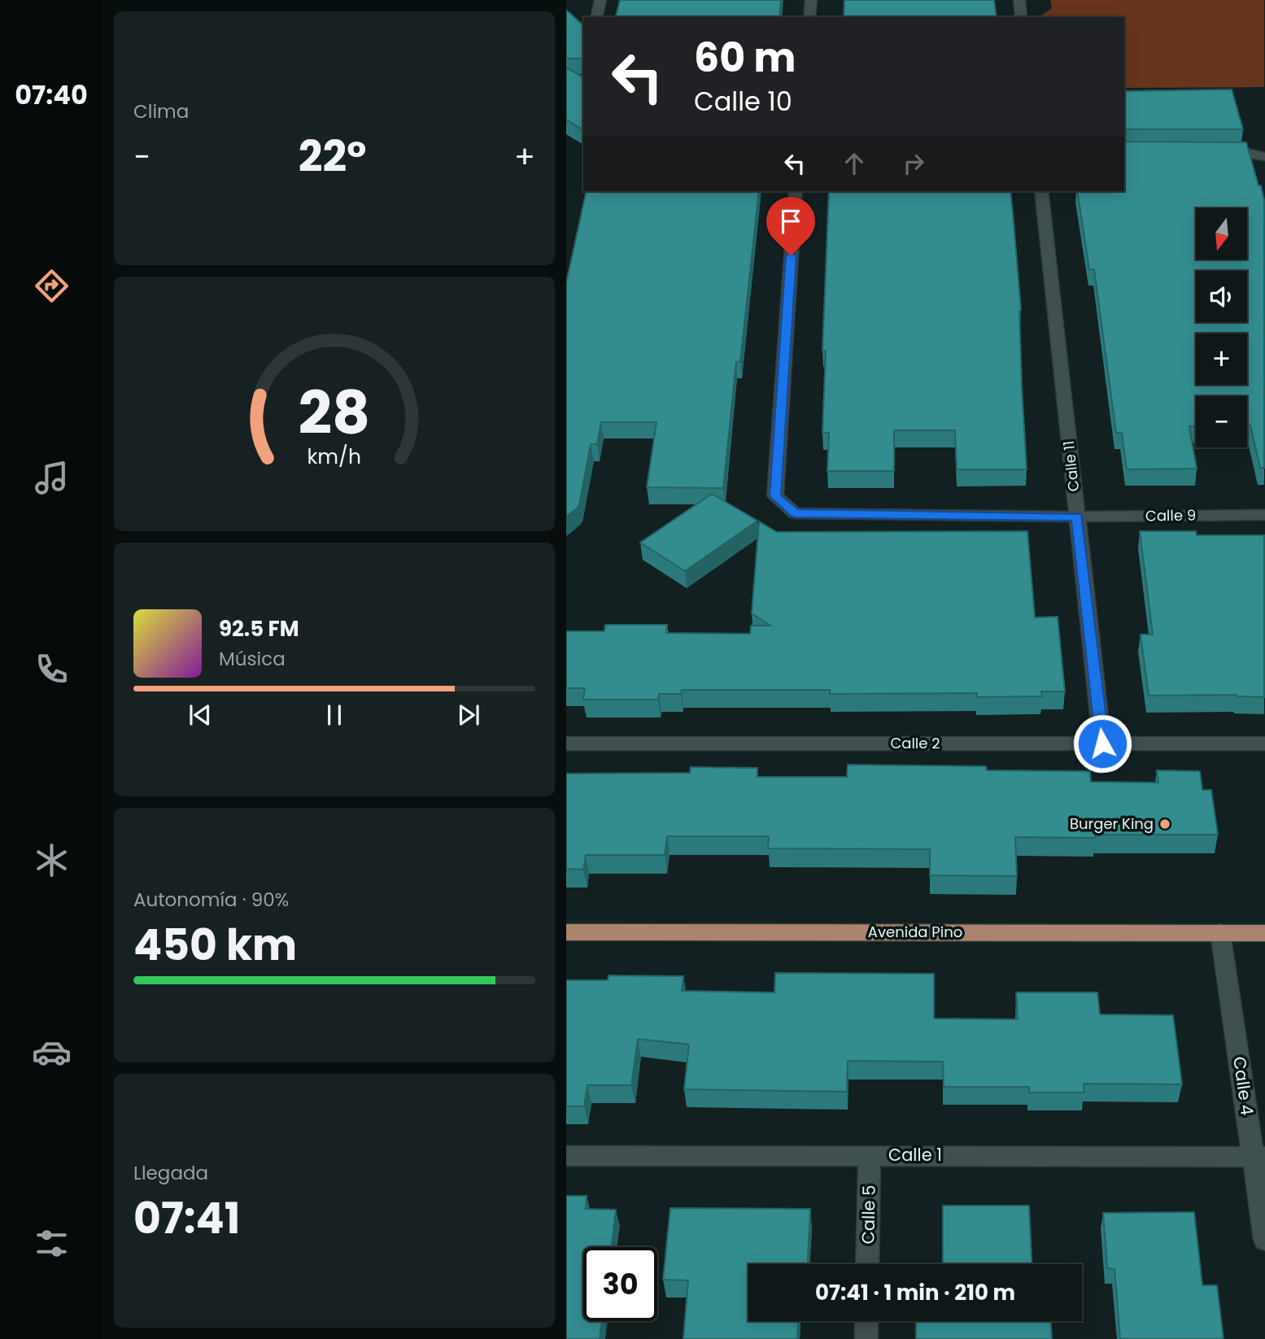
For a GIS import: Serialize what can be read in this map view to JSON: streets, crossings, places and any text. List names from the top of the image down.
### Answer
{
  "streets": {
    "main road": ["Avenida Pino"],
    "street": [
      "Calle 11",
      "Calle 9",
      "Calle 2",
      "Calle 4",
      "Calle 1",
      "Calle 5"
    ]
  },
  "crossings": [
    ["Calle 11", "Calle 9"],
    ["Calle 11", "Calle 2"],
    ["Avenida Pino", "Calle 4"],
    ["Calle 4", "Calle 1"],
    ["Calle 1", "Calle 5"]
  ],
  "places": ["Burger King"],
  "north": "bottom",
  "page": {
    "tabs": "07:40",
    "tile": [
      "Clima",
      ["Autonomía · 90%", "450 km"],
      ["Llegada", "07:41"]
    ],
    "turn": ["60 m", "Calle 10"],
    "heat": ["−", "22°", "+"],
    "map_buttons": ["+", "−"],
    "song": ["92.5 FM", "Música"],
    "limit": "30",
    "trip": "07:41 · 1 min · 210 m",
    "gauge": ["28", "km/h"]
  }
}
